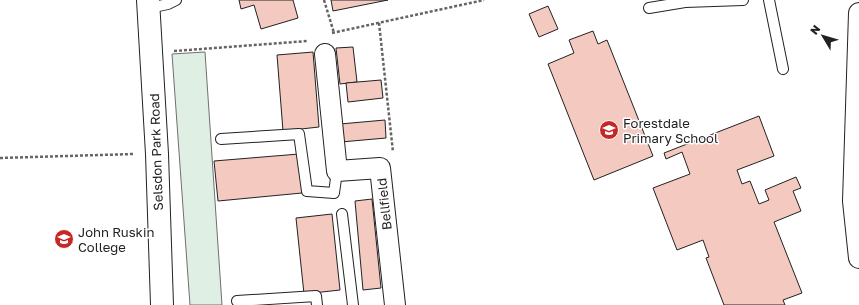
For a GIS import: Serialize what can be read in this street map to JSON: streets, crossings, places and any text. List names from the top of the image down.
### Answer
{
  "streets": {
    "main road": ["Selsdon Park Road"],
    "street": ["Bellfield"]
  },
  "places": {
    "school or university": ["Forestdale Primary School", "John Ruskin College"]
  },
  "north": "top left"
}
